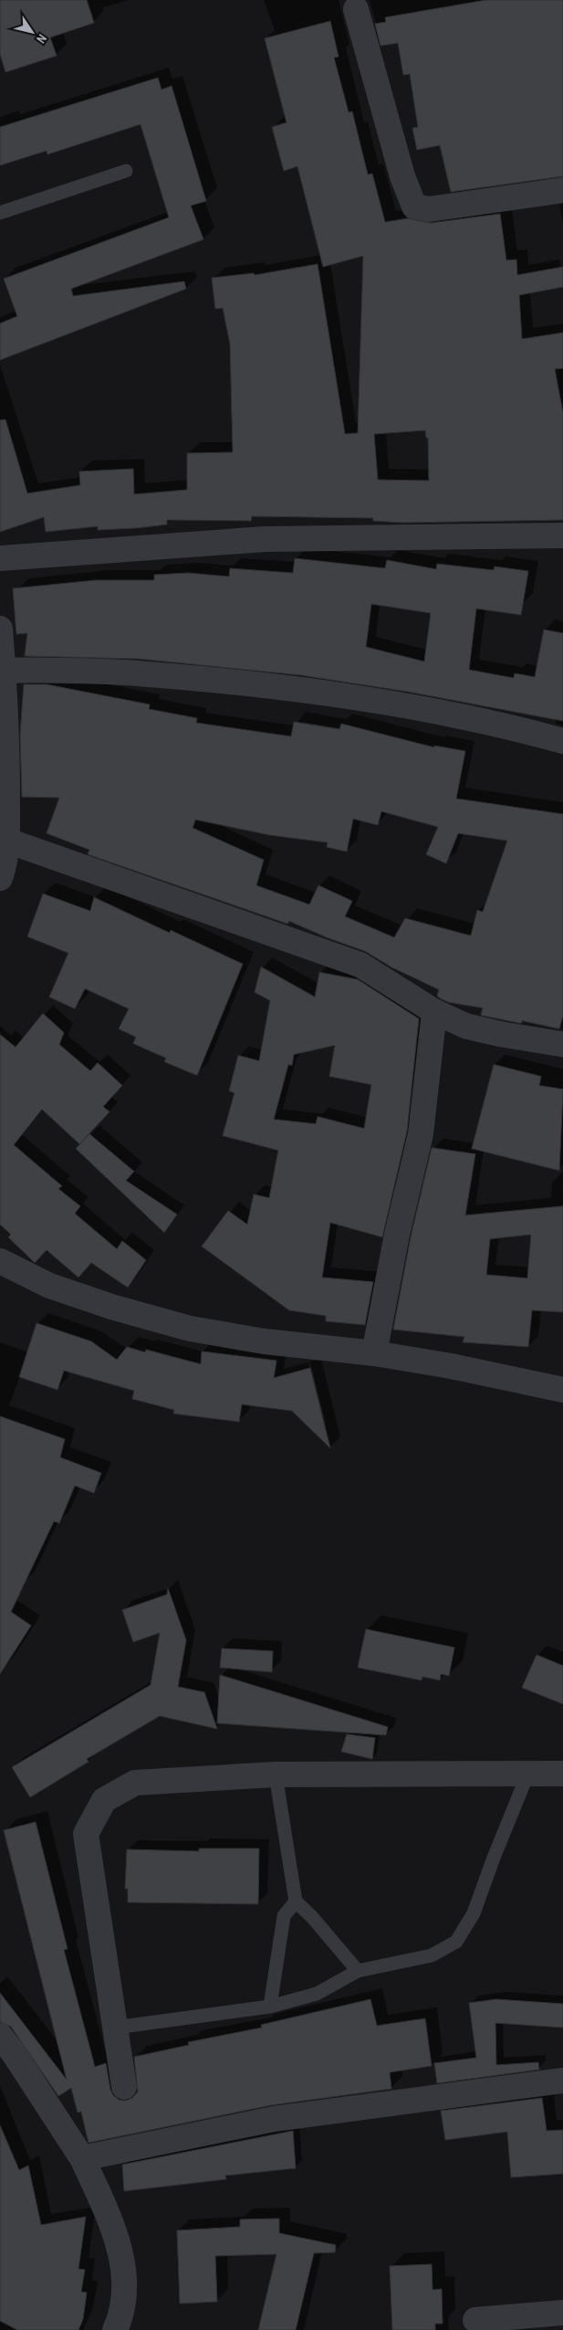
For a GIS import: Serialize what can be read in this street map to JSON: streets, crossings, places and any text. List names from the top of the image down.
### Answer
{
  "north": "bottom right"
}
